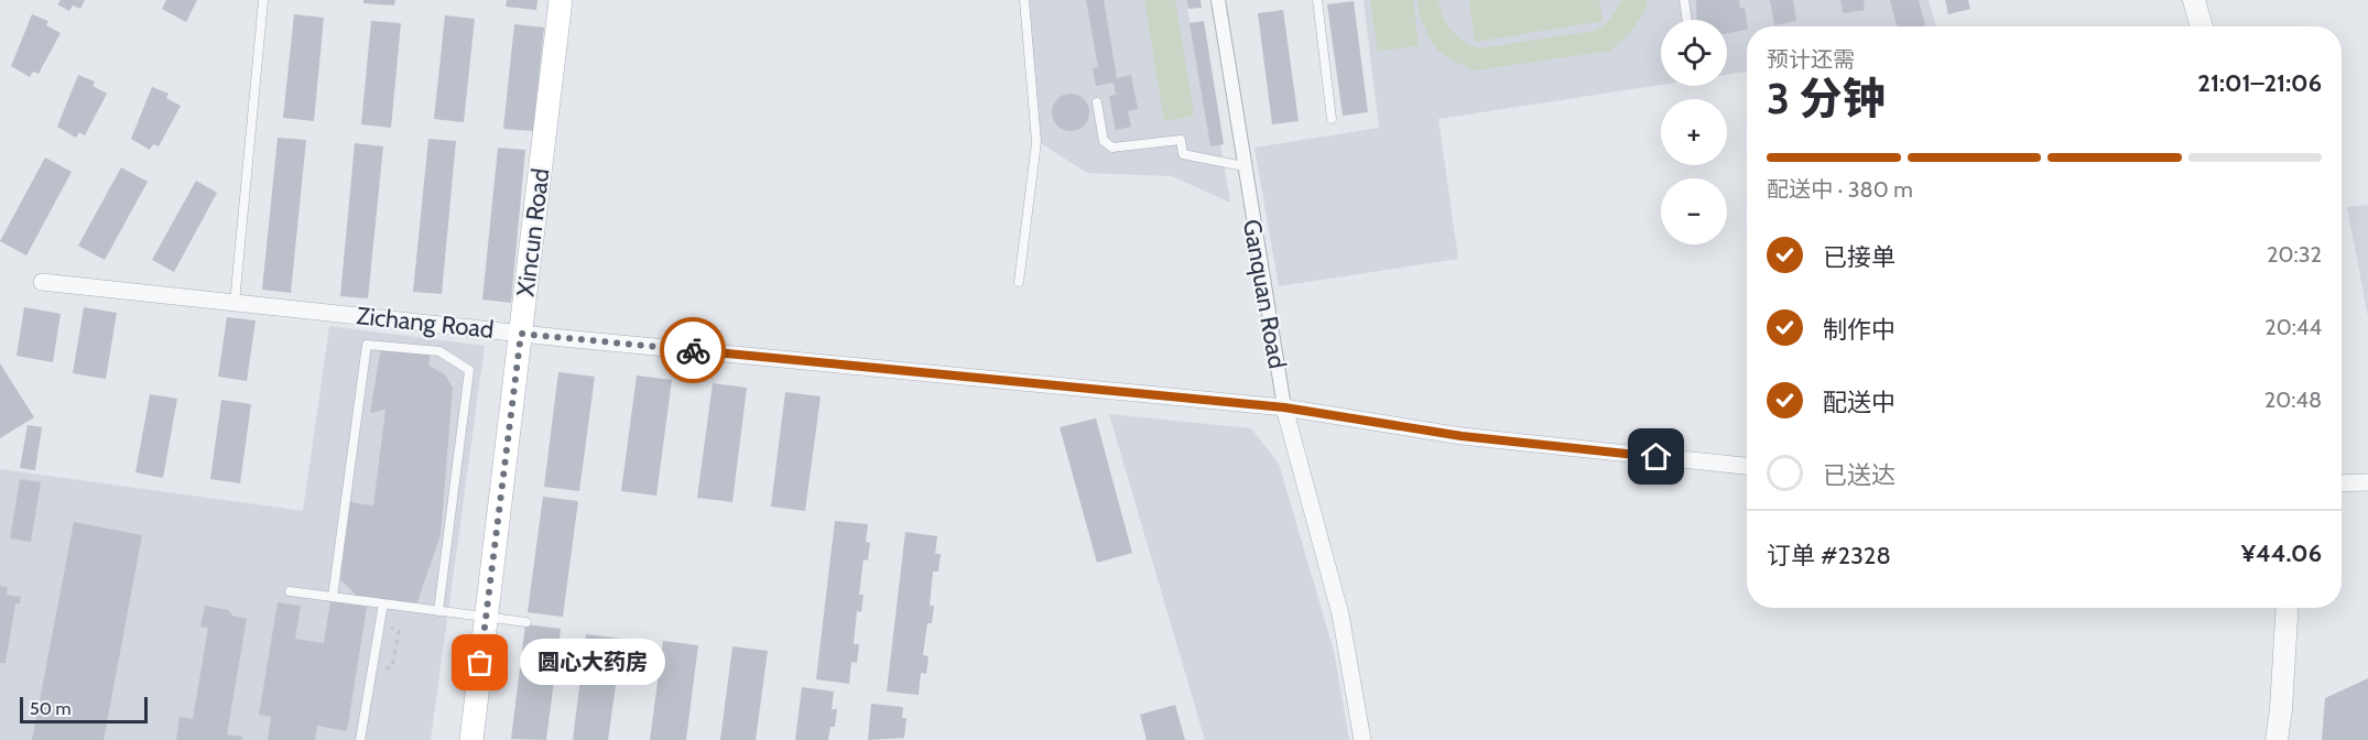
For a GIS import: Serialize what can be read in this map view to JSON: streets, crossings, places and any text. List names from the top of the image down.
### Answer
{
  "streets": {
    "main road": ["Xincun Road"],
    "street": ["Ganquan Road", "Zichang Road"]
  },
  "crossings": [
    ["Xincun Road", "Zichang Road"],
    ["Ganquan Road", "Zichang Road"]
  ],
  "places": ["圆心大药房"],
  "scale_bar": "50 m",
  "page": {
    "map_buttons": ["+", "−"],
    "heading": ["3 分钟", "预计还需", "21:01–21:06"],
    "panel": ["订单 #2328", "¥44.06"],
    "bar": "配送中 · 380 m",
    "list": [
      ["已接单", "20:32"],
      ["制作中", "20:44"],
      ["配送中", "20:48"],
      "已送达"
    ],
    "bubble": "圆心大药房",
    "scale": "50 m"
  }
}
